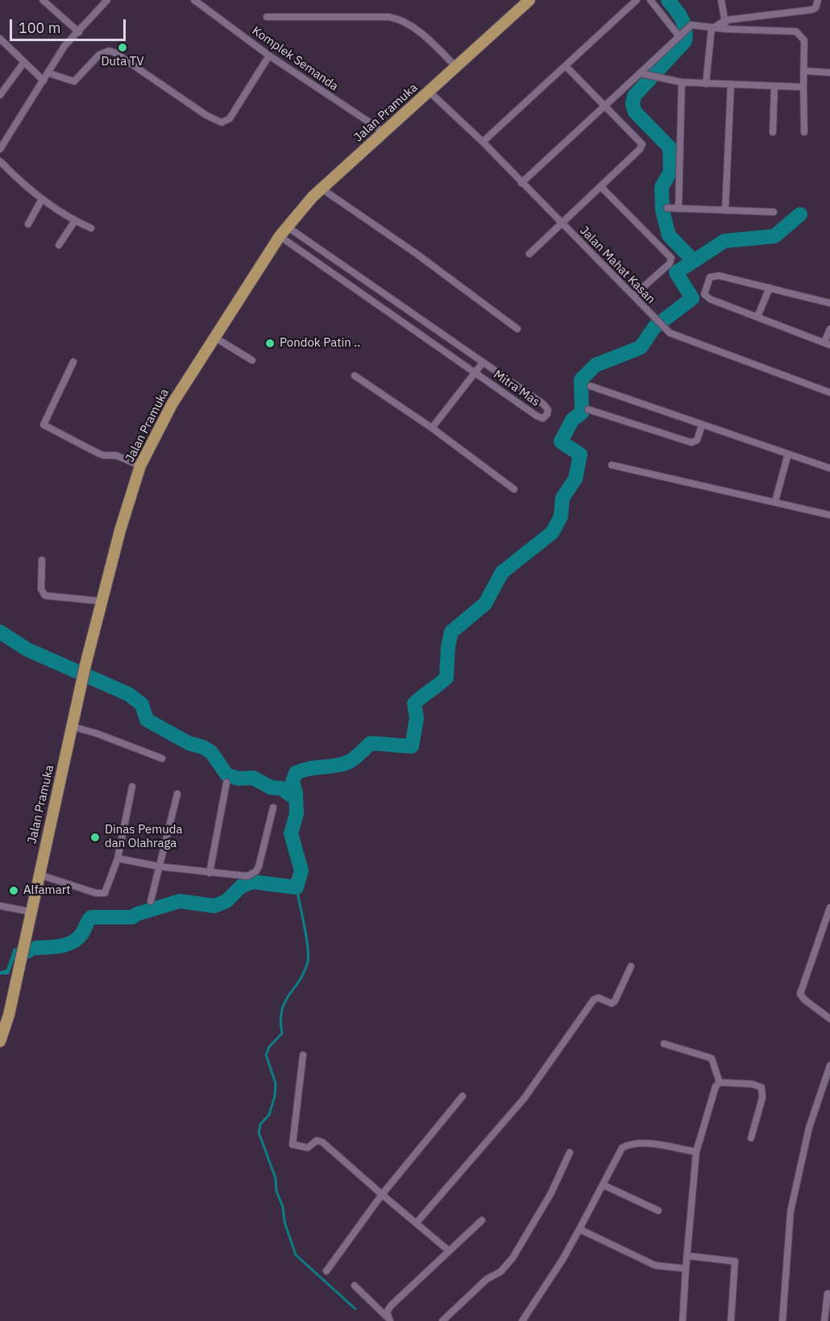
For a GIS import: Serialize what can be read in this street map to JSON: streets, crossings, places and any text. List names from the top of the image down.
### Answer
{
  "streets": {
    "main road": ["Jalan Pramuka"],
    "street": ["Komplek Semanda", "Jalan Mahat Kasan", "Mitra Mas"]
  },
  "crossings": [
    ["Komplek Semanda", "Jalan Pramuka"],
    ["Jalan Pramuka", "Jalan Mahat Kasan"],
    ["Jalan Pramuka", "Mitra Mas"]
  ],
  "places": [
    "Duta TV",
    "Pondok Patin ..",
    "Dinas Pemuda dan Olahraga",
    "Alfamart"
  ],
  "scale_bar": "100 m"
}
